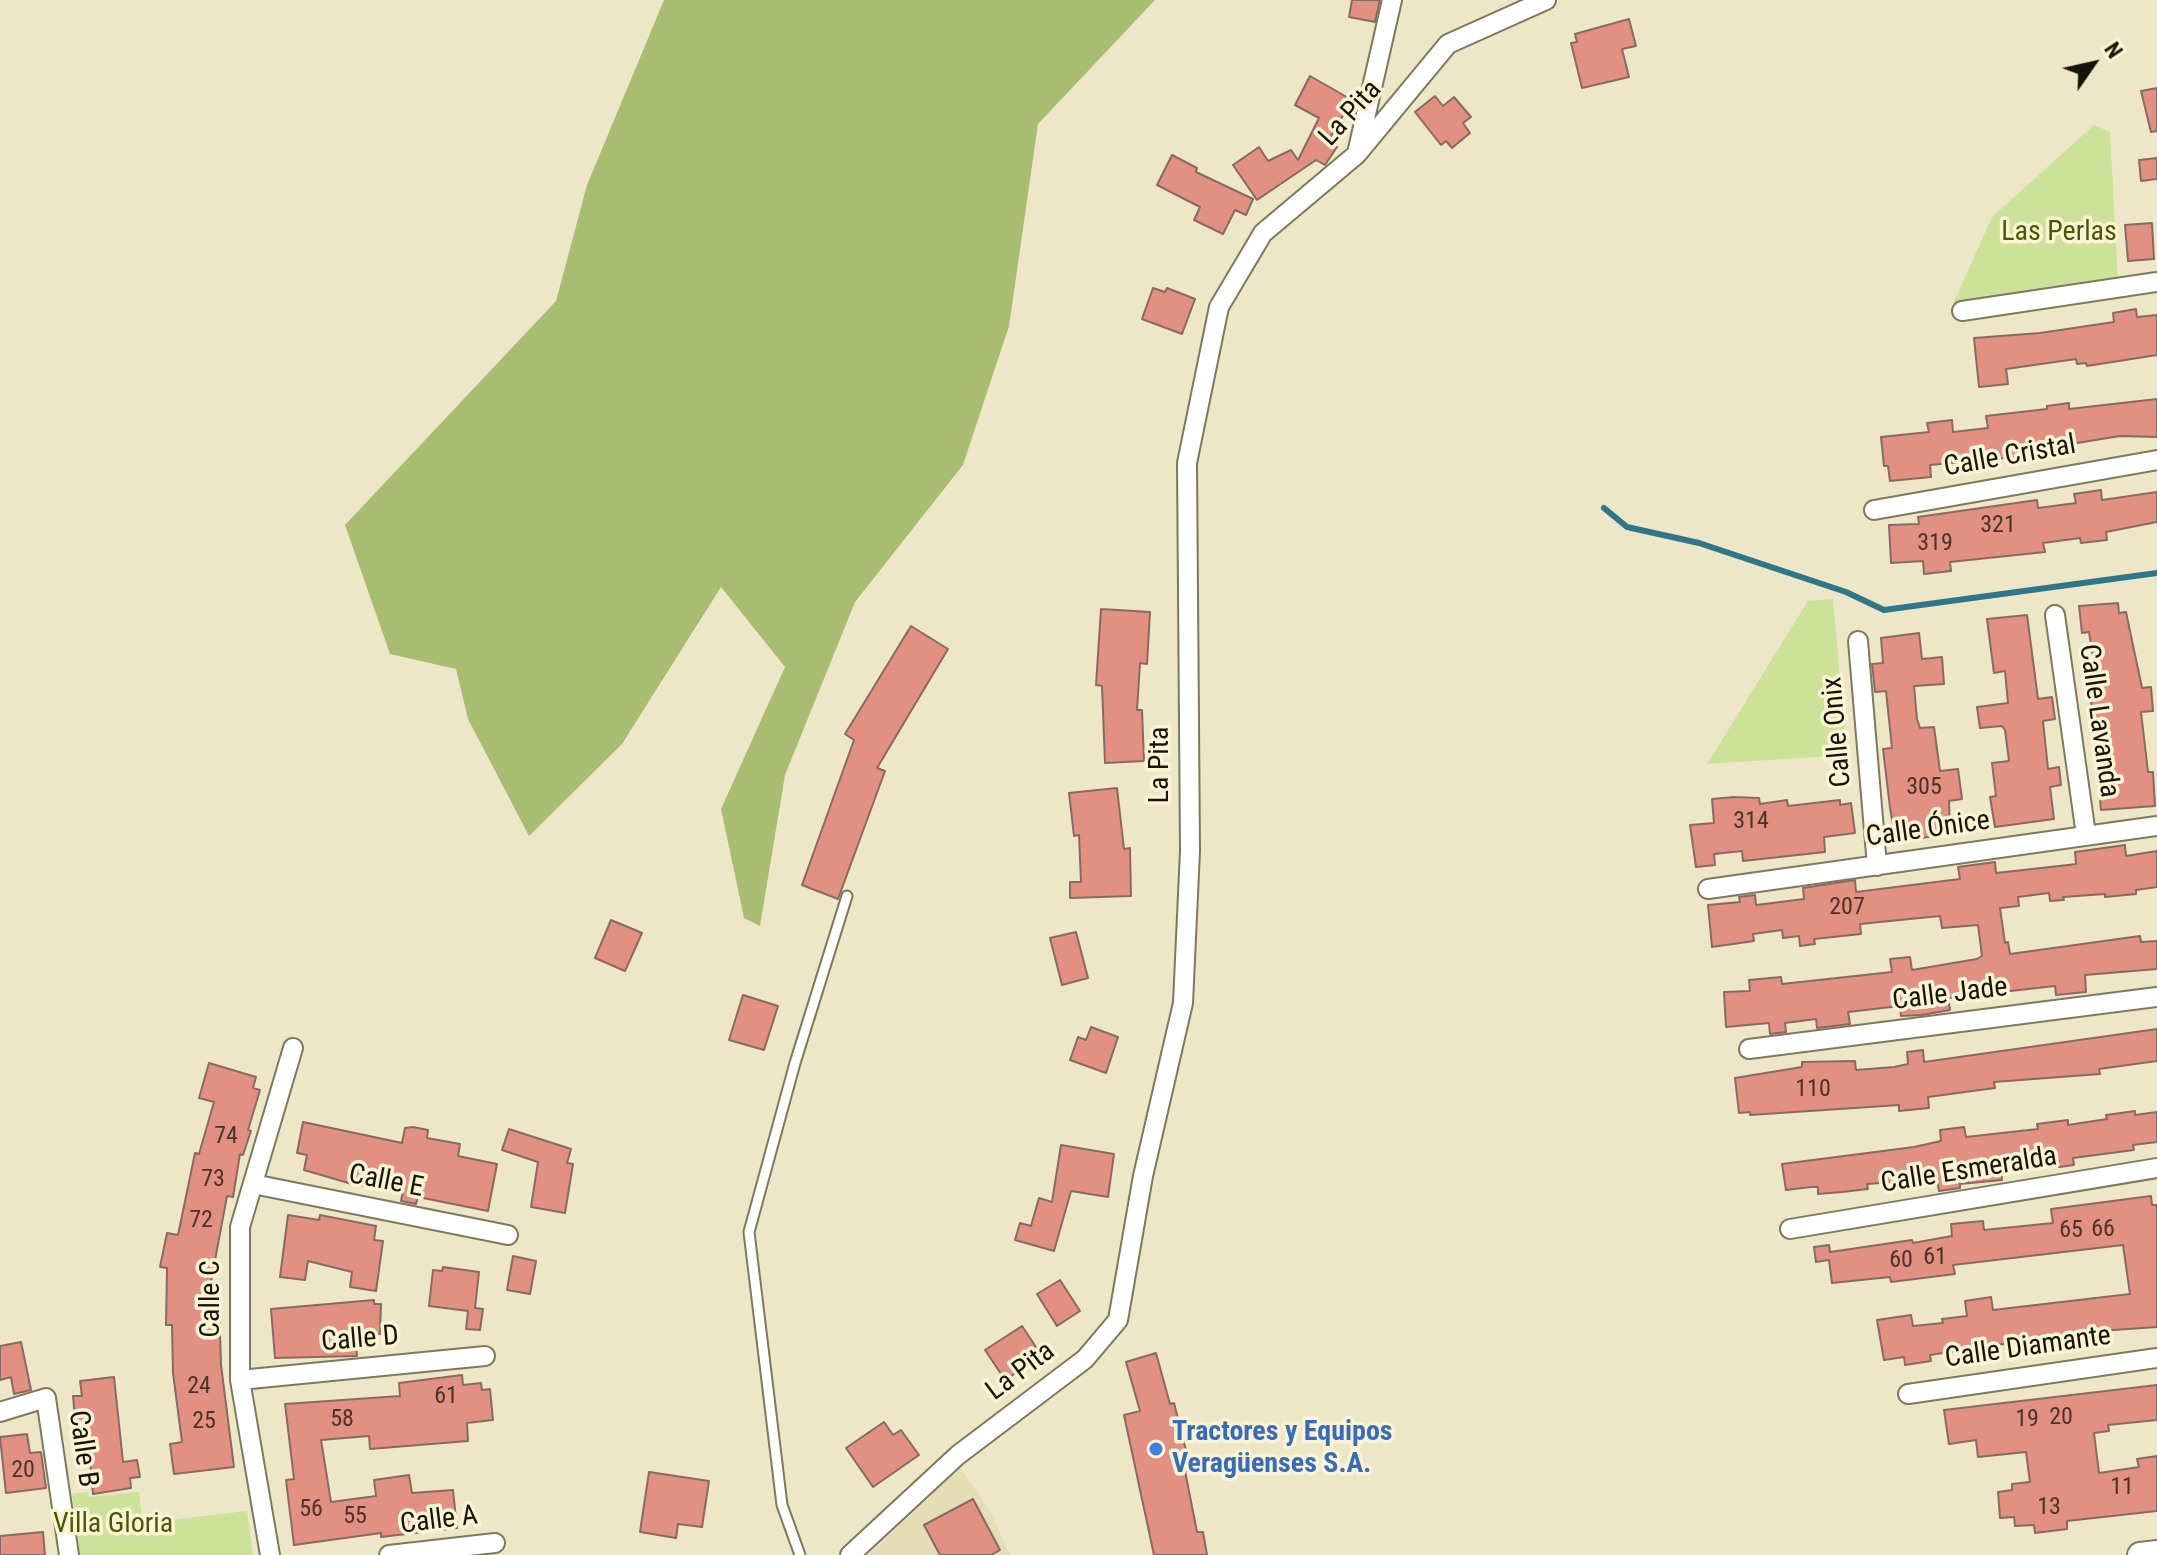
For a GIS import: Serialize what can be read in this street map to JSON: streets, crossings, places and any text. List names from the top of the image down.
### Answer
{
  "streets": {
    "street": [
      "La Pita",
      "Calle Cristal",
      "Calle Lavanda",
      "Calle Onix",
      "Calle Ónice",
      "Calle Jade",
      "Calle Esmeralda",
      "Calle E",
      "Calle C",
      "Calle D",
      "Calle Diamante",
      "Calle B",
      "Calle A"
    ]
  },
  "crossings": [
    ["Calle Lavanda", "Calle Ónice"],
    ["Calle Onix", "Calle Ónice"],
    ["Calle E", "Calle C"],
    ["Calle C", "Calle D"]
  ],
  "parks": ["Las Perlas", "Villa Gloria"],
  "places": ["Tractores y Equipos Veragüenses S.A."],
  "house_numbers": [
    "321",
    "319",
    "305",
    "314",
    "207",
    "110",
    "74",
    "73",
    "72",
    "66",
    "65",
    "61",
    "60",
    "24",
    "61",
    "20",
    "58",
    "19",
    "25",
    "20",
    "11",
    "13",
    "56",
    "55"
  ],
  "north": "top right"
}
